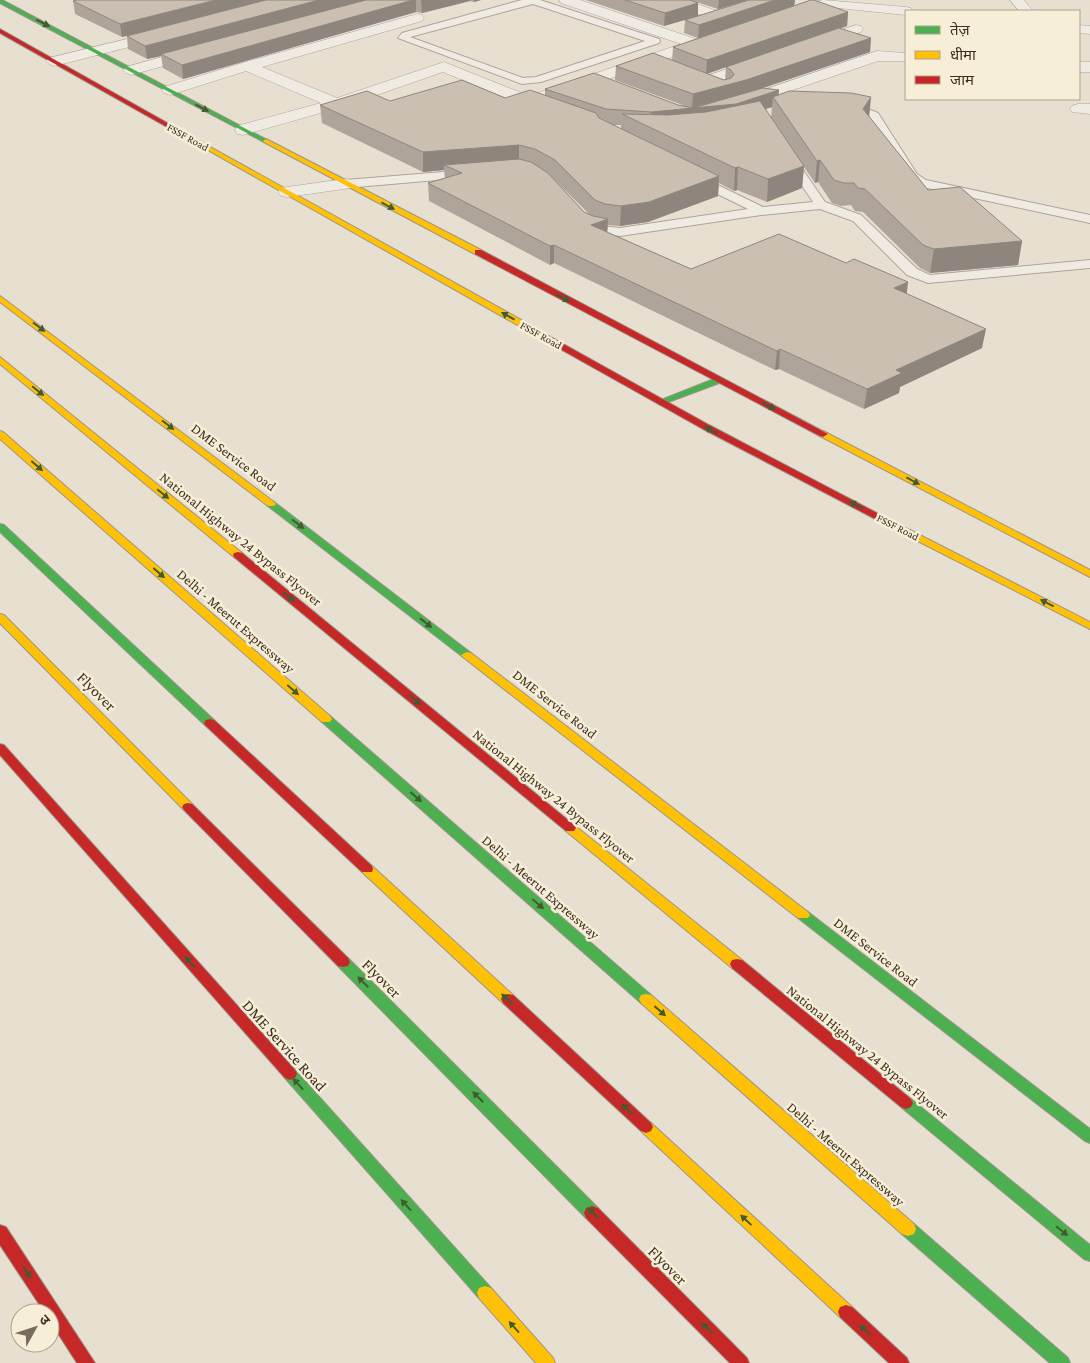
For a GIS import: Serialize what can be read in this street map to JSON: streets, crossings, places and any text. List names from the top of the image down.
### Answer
{
  "streets": {
    "main road": [
      "FSSF Road",
      "DME Service Road",
      "National Highway 24 Bypass Flyover",
      "Delhi - Meerut Expressway",
      "Flyover"
    ]
  },
  "one_way": ["National Highway 24 Bypass Flyover"],
  "legend": ["तेज़", "धीमा", "जाम"],
  "north": "top right"
}
